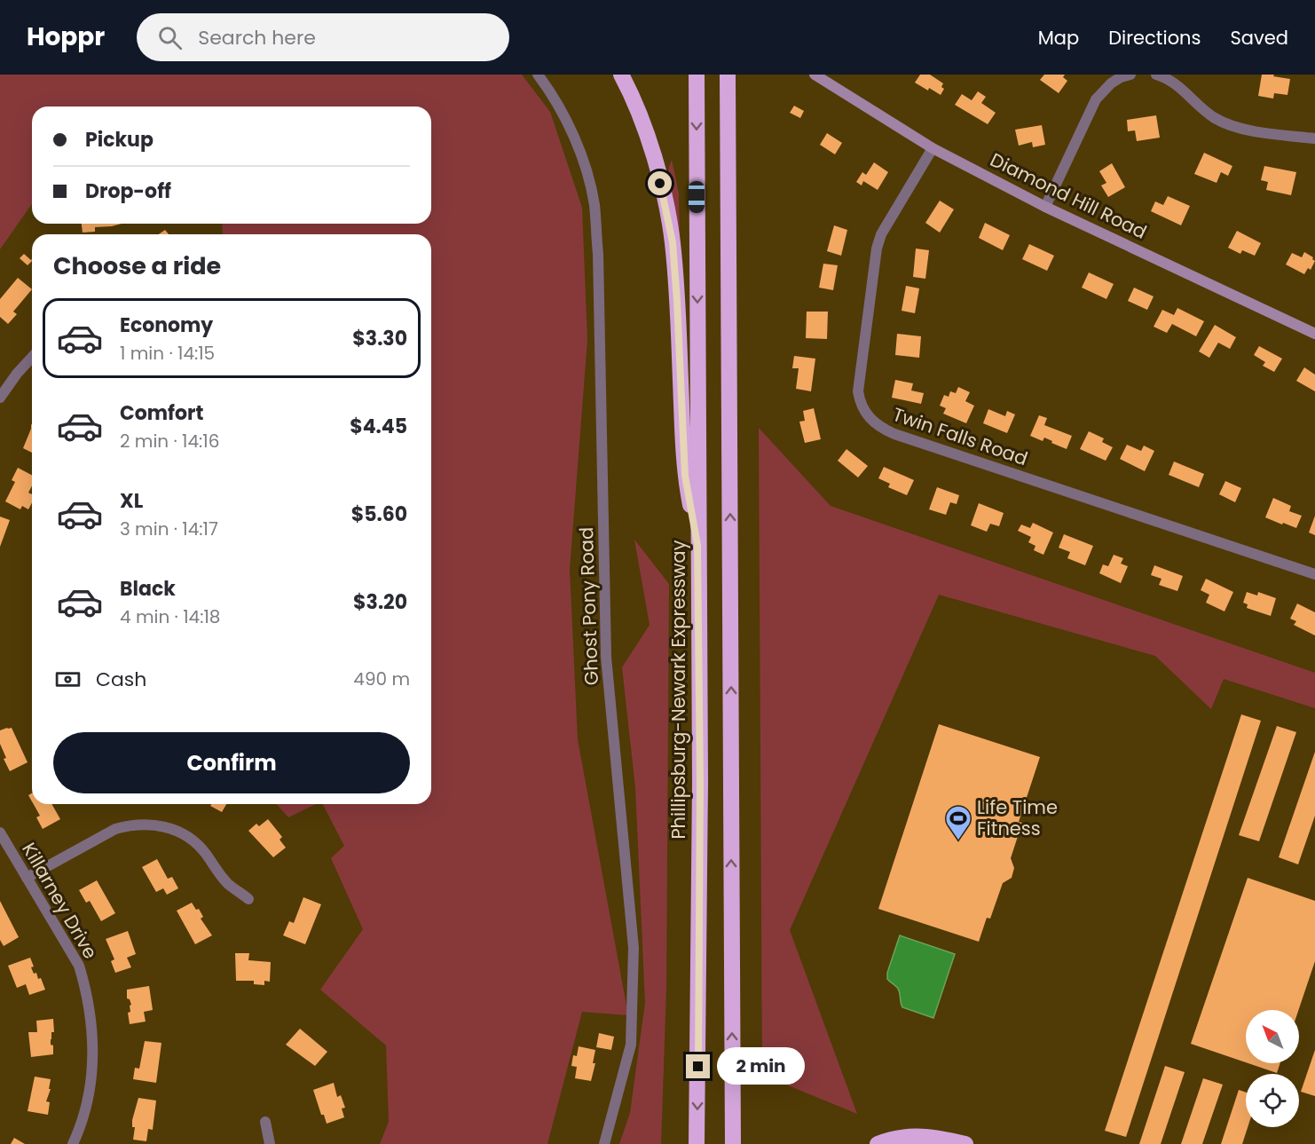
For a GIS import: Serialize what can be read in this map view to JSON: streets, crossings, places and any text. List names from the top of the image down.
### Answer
{
  "streets": {
    "highway": ["Phillipsburg-Newark Expressway"],
    "main road": ["Diamond Hill Road"],
    "street": ["Twin Falls Road", "Ghost Pony Road", "Killarney Drive"]
  },
  "crossings": [
    ["Diamond Hill Road", "Twin Falls Road"]
  ],
  "places": {
    "sports": ["Life Time Fitness"]
  },
  "north": "top left",
  "page": {
    "header": "Hoppr",
    "search": "Search here",
    "nav": ["Map", "Directions", "Saved"],
    "banner": ["Pickup", "Drop-off"],
    "heading": "Choose a ride",
    "list": [
      {
        "name": "Economy",
        "note": "1 min · 14:15",
        "value": "$3.30"
      },
      {
        "name": "Comfort",
        "note": "2 min · 14:16",
        "value": "$4.45"
      },
      {
        "name": "XL",
        "note": "3 min · 14:17",
        "value": "$5.60"
      },
      {
        "name": "Black",
        "note": "4 min · 14:18",
        "value": "$3.20"
      }
    ],
    "pay": ["Cash", "490 m"],
    "buttons": "Confirm",
    "bubble": "2 min"
  }
}
